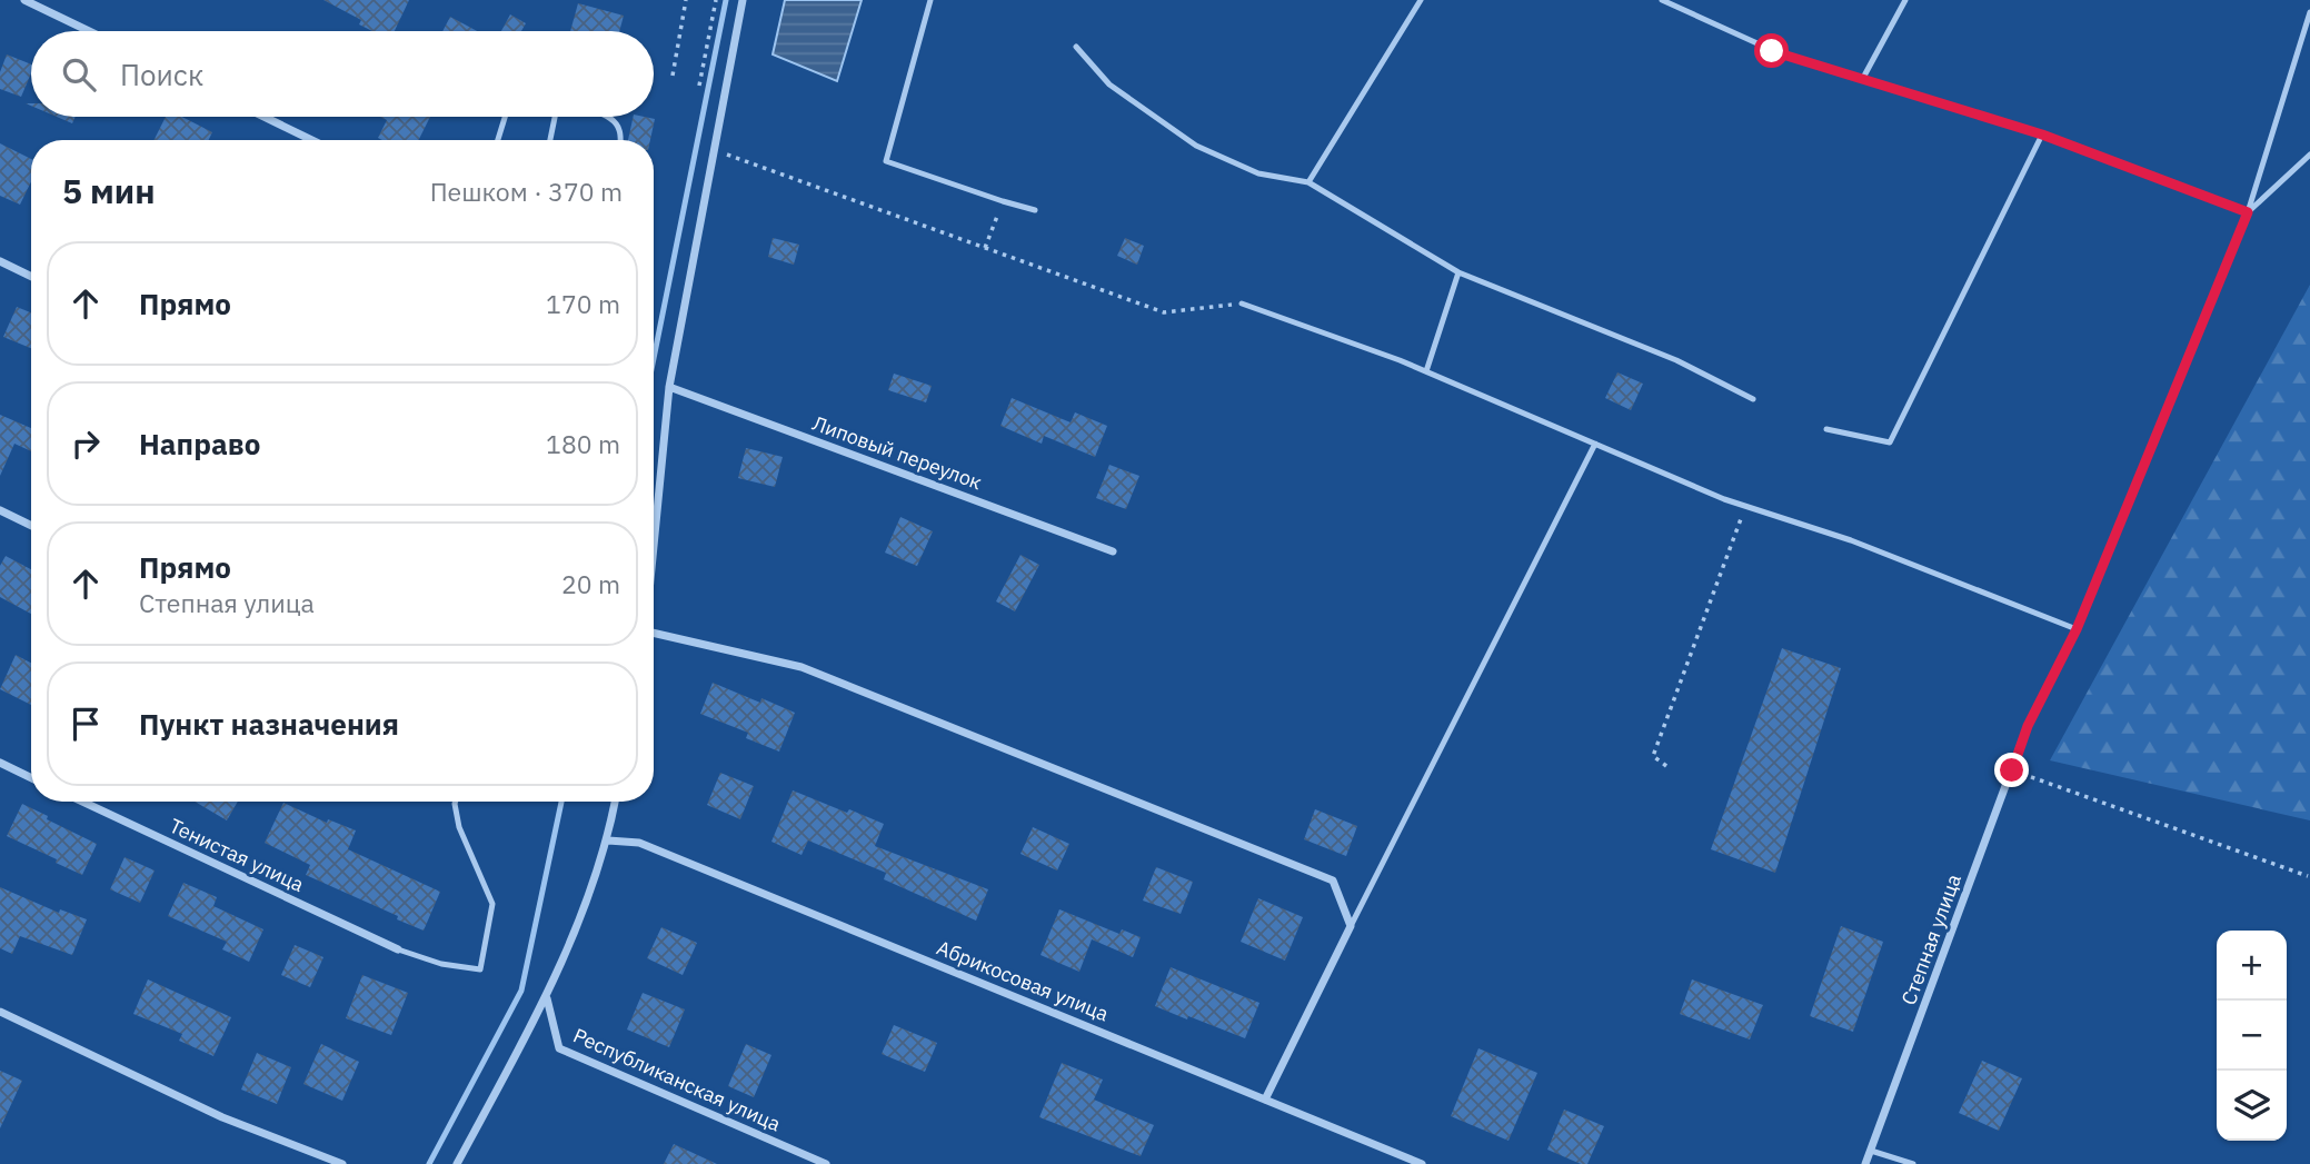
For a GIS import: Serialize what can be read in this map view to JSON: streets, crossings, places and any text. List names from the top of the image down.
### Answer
{
  "streets": {
    "street": [
      "Липовый переулок",
      "Тенистая улица",
      "Степная улица",
      "Абрикосовая улица",
      "Республиканская улица"
    ]
  },
  "page": {
    "search": "Поиск",
    "heading": ["5 мин", "Пешком · 370 m"],
    "list": [
      ["Прямо", "170 m"],
      ["Направо", "180 m"],
      ["Прямо", "Степная улица", "20 m"],
      "Пункт назначения"
    ],
    "map_buttons": ["+", "−"]
  }
}
